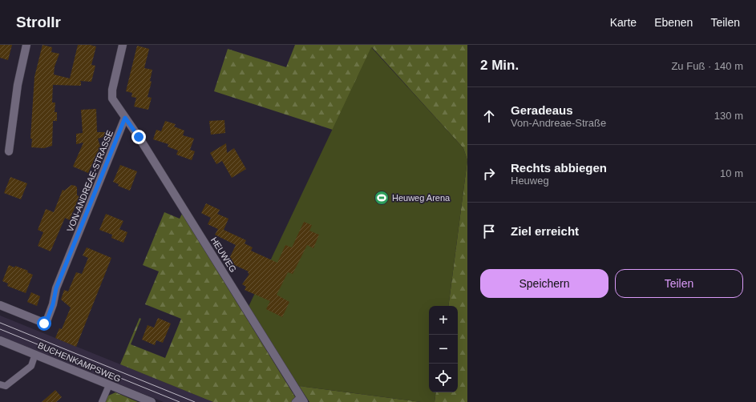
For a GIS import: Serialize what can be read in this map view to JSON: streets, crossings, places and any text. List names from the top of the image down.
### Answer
{
  "streets": {
    "street": ["VON-ANDREAE-STRASSE", "HEUWEG", "BUCHENKAMPSWEG"]
  },
  "crossings": [
    ["VON-ANDREAE-STRASSE", "HEUWEG"]
  ],
  "places": {
    "sports": ["Heuweg Arena"]
  },
  "page": {
    "header": "Strollr",
    "nav": ["Karte", "Ebenen", "Teilen"],
    "heading": ["2 Min.", "Zu Fuß · 140 m"],
    "list": [
      ["Geradeaus", "Von-Andreae-Straße", "130 m"],
      ["Rechts abbiegen", "Heuweg", "10 m"],
      "Ziel erreicht"
    ],
    "buttons": ["Speichern", "Teilen"],
    "map_buttons": ["+", "−"]
  }
}
